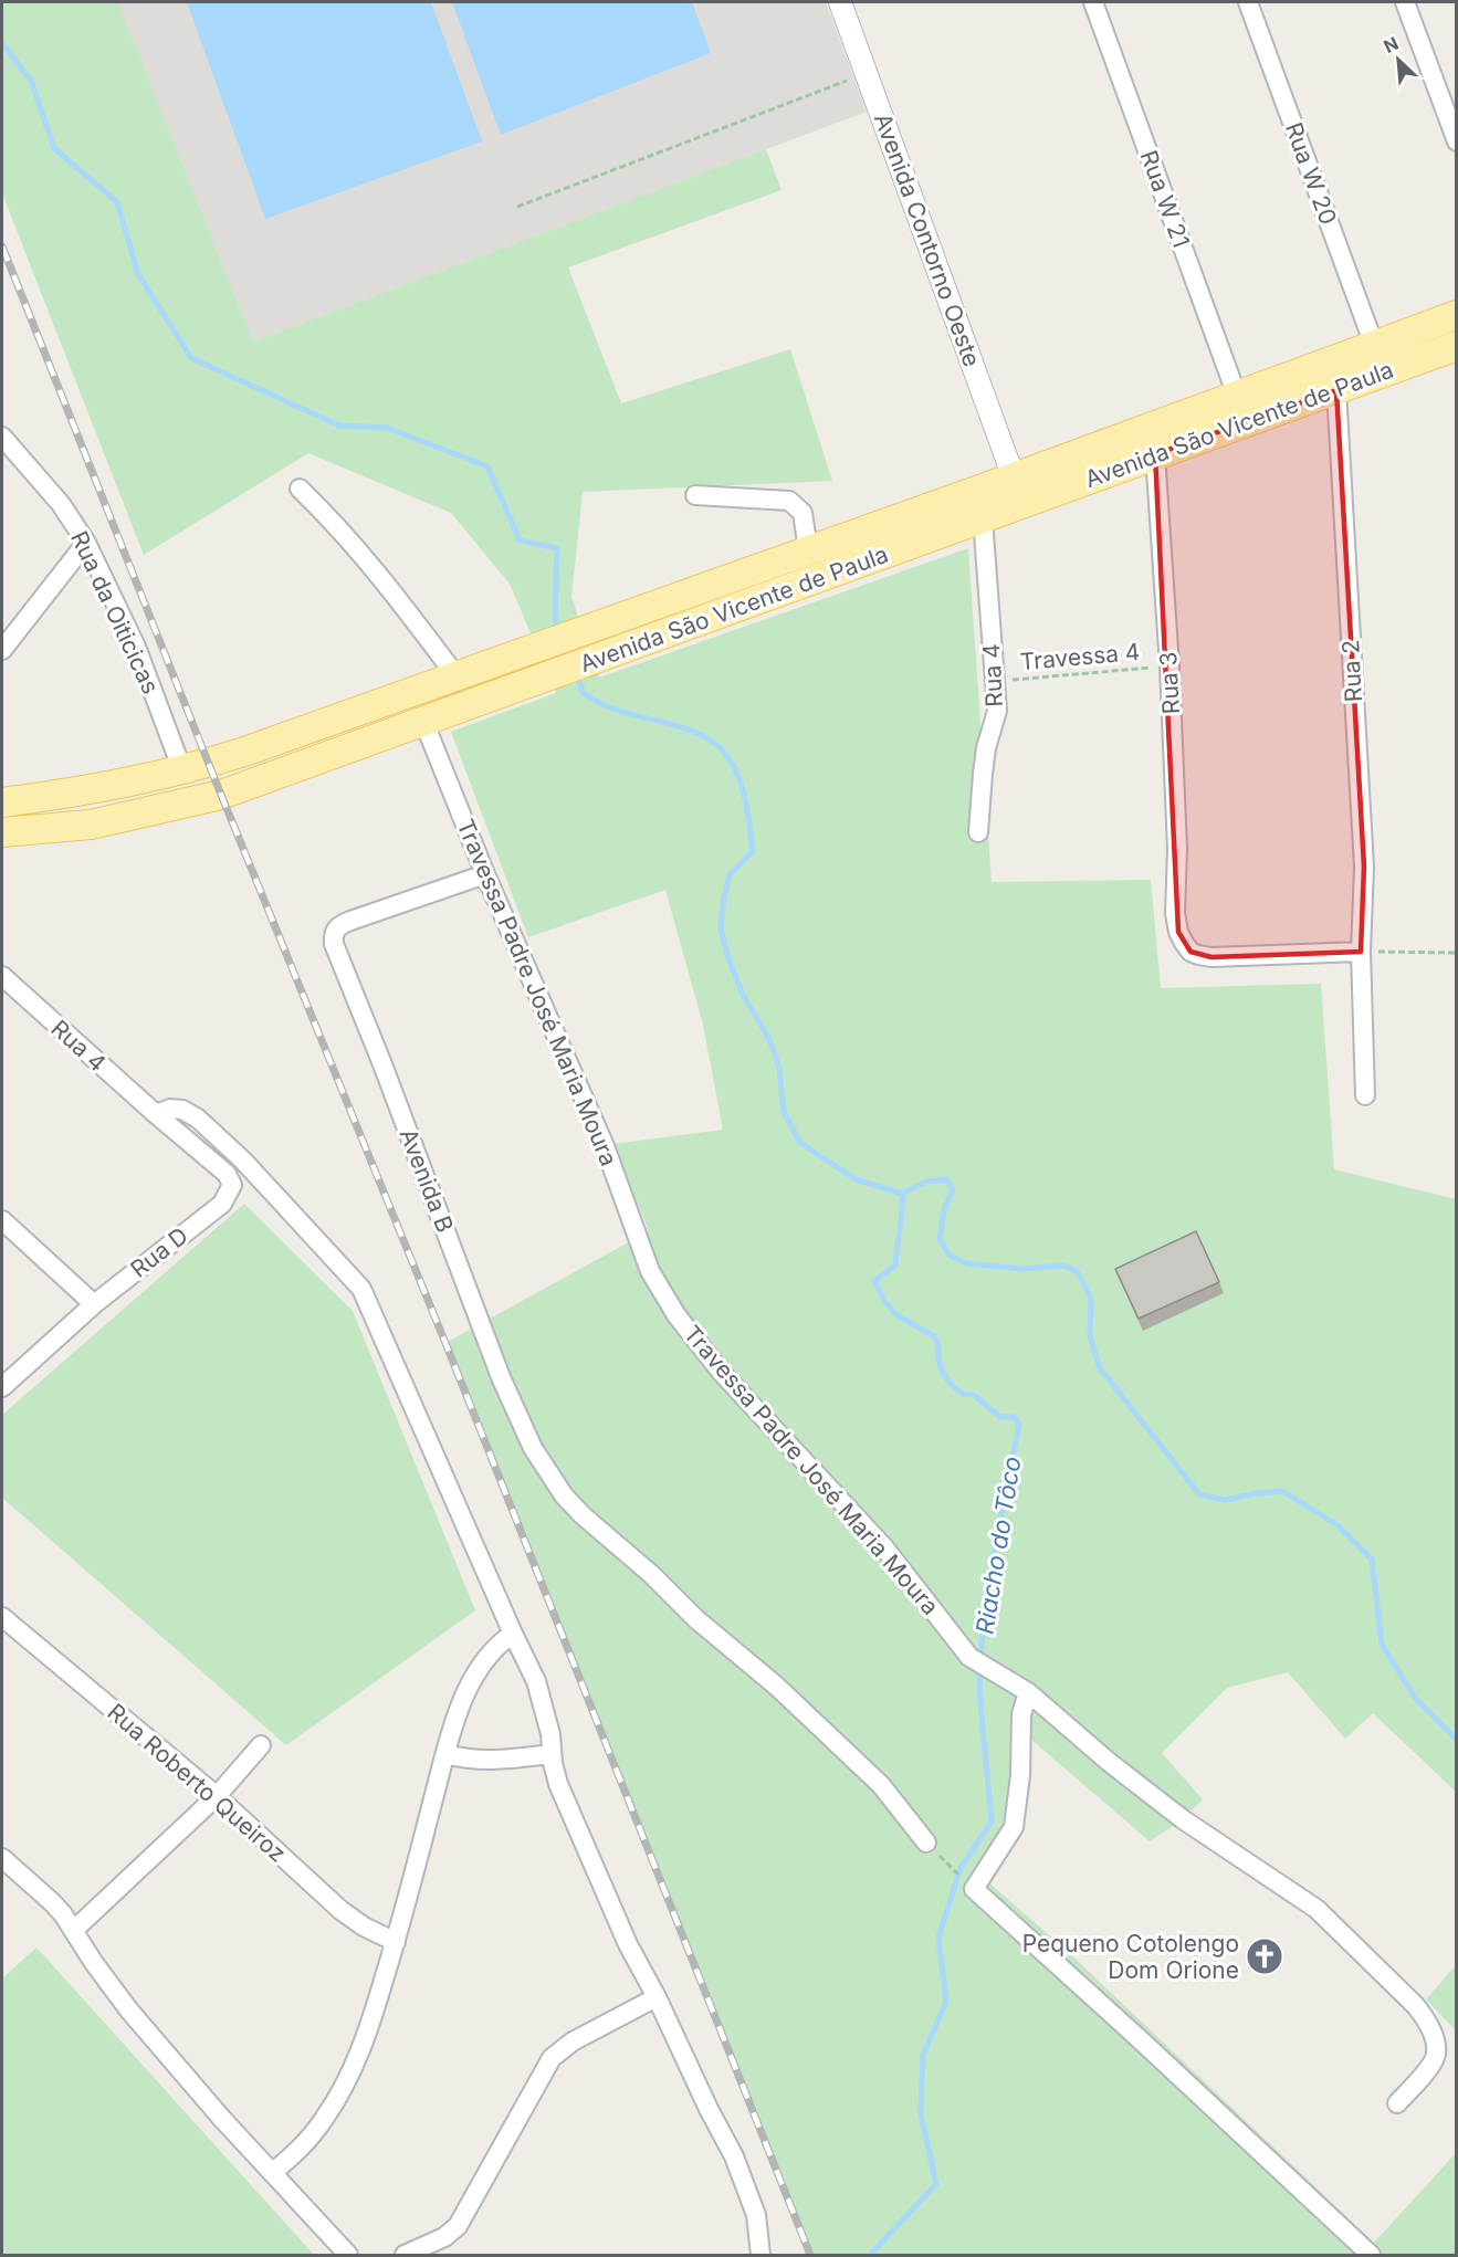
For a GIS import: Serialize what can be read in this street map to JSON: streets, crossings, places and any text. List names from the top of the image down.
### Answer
{
  "streets": {
    "main road": ["Avenida São Vicente de Paula"],
    "street": [
      "Rua W 20",
      "Rua W 21",
      "Avenida Contorno Oeste",
      "Rua da Oiticicas",
      "Rua 2",
      "Rua 4",
      "Rua 3",
      "Travessa Padre José Maria Moura",
      "Avenida B",
      "Rua D",
      "Rua Roberto Queiroz"
    ],
    "path": ["Travessa 4"]
  },
  "crossings": [
    ["Rua W 20", "Avenida São Vicente de Paula"],
    ["Rua W 21", "Avenida São Vicente de Paula"],
    ["Avenida Contorno Oeste", "Avenida São Vicente de Paula"],
    ["Avenida São Vicente de Paula", "Rua da Oiticicas"],
    ["Avenida São Vicente de Paula", "Rua 2"],
    ["Avenida São Vicente de Paula", "Rua 4"],
    ["Avenida São Vicente de Paula", "Rua 3"],
    ["Avenida São Vicente de Paula", "Travessa Padre José Maria Moura"],
    ["Travessa 4", "Rua 4"],
    ["Travessa 4", "Rua 3"],
    ["Rua 2", "Rua 3"],
    ["Rua 4", "Rua D"],
    ["Travessa Padre José Maria Moura", "Avenida B"]
  ],
  "water": ["Riacho do Tôco"],
  "places": {
    "church": ["Pequeno Cotolengo Dom Orione"]
  },
  "north": "top left"
}
